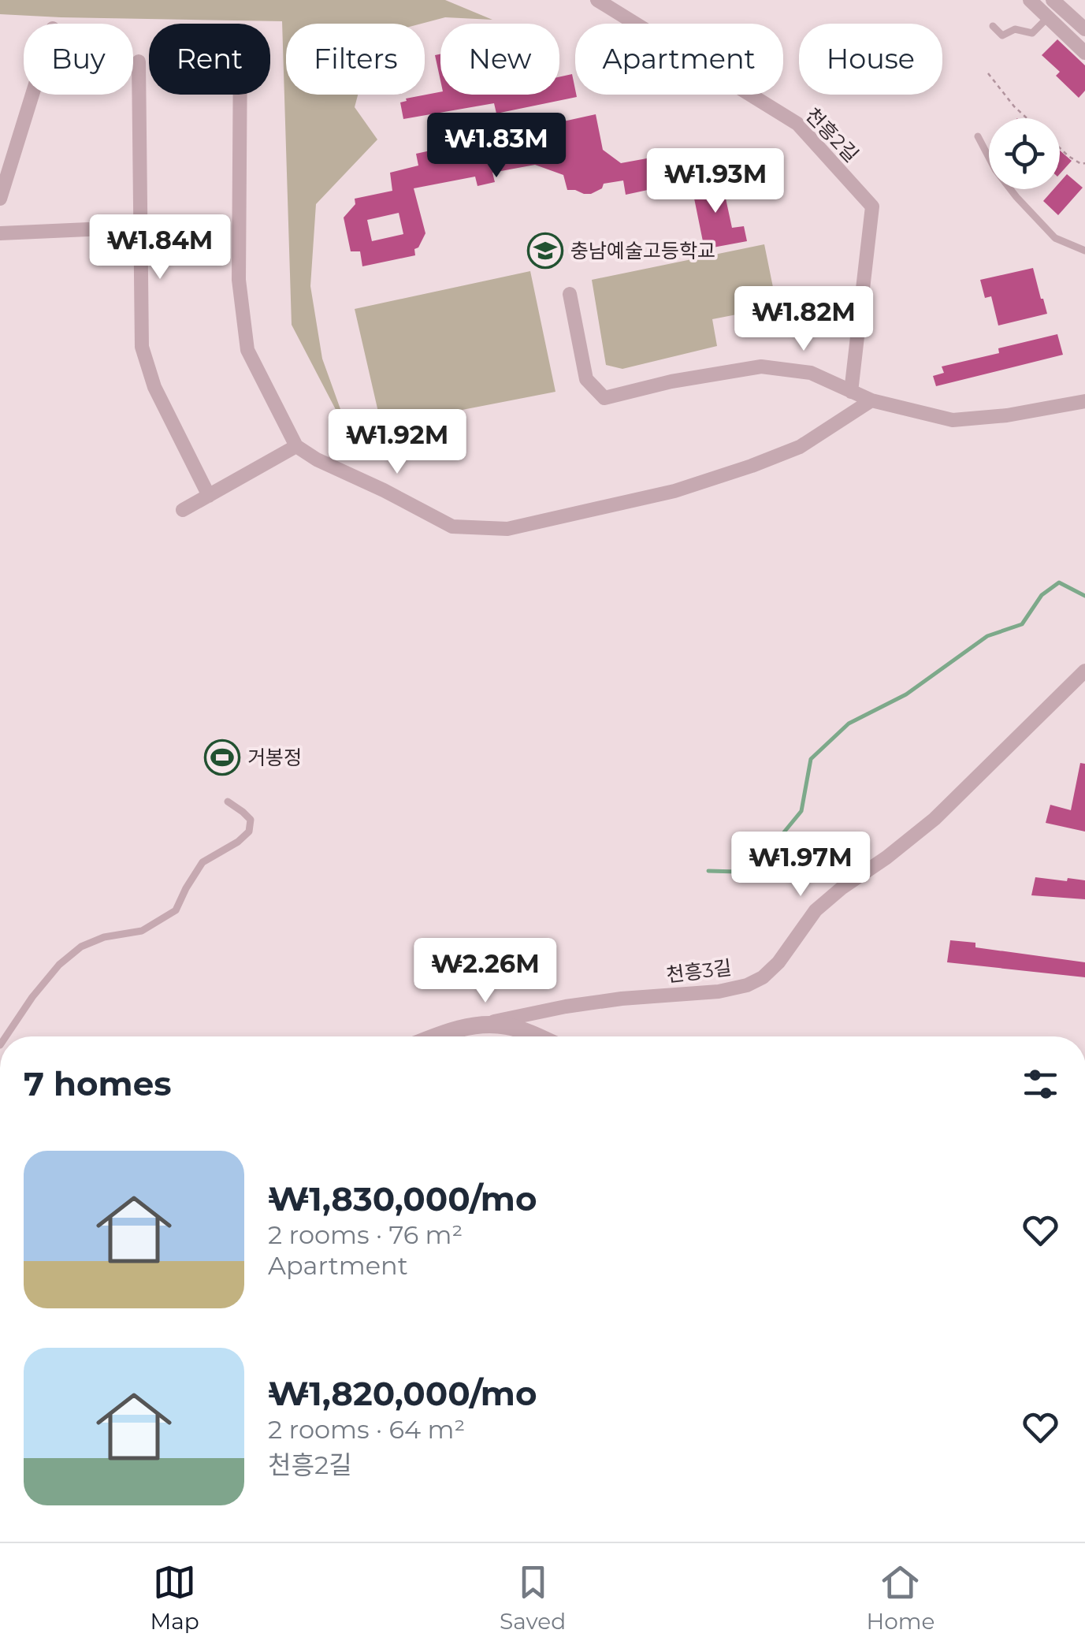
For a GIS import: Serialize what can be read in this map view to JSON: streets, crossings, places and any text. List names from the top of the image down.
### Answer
{
  "streets": {
    "street": ["천흥2길", "천흥3길"]
  },
  "places": {
    "school or university": ["충남예술고등학교"],
    "sports": ["거봉정"]
  },
  "page": {
    "chip": [
      "Buy",
      "Rent",
      "Filters",
      "New",
      "Apartment",
      "House"
    ],
    "price": [
      "₩1.83M",
      "₩1.93M",
      "₩1.84M",
      "₩1.82M",
      "₩1.92M",
      "₩1.97M",
      "₩2.26M"
    ],
    "heading": "7 homes",
    "list": [
      {
        "name": "₩1,830,000/mo",
        "note": "2 rooms · 76 m² · Apartment"
      },
      {
        "name": "₩1,820,000/mo",
        "note": "2 rooms · 64 m² · 천흥2길"
      }
    ],
    "tabs": ["Map", "Saved", "Home"]
  }
}
